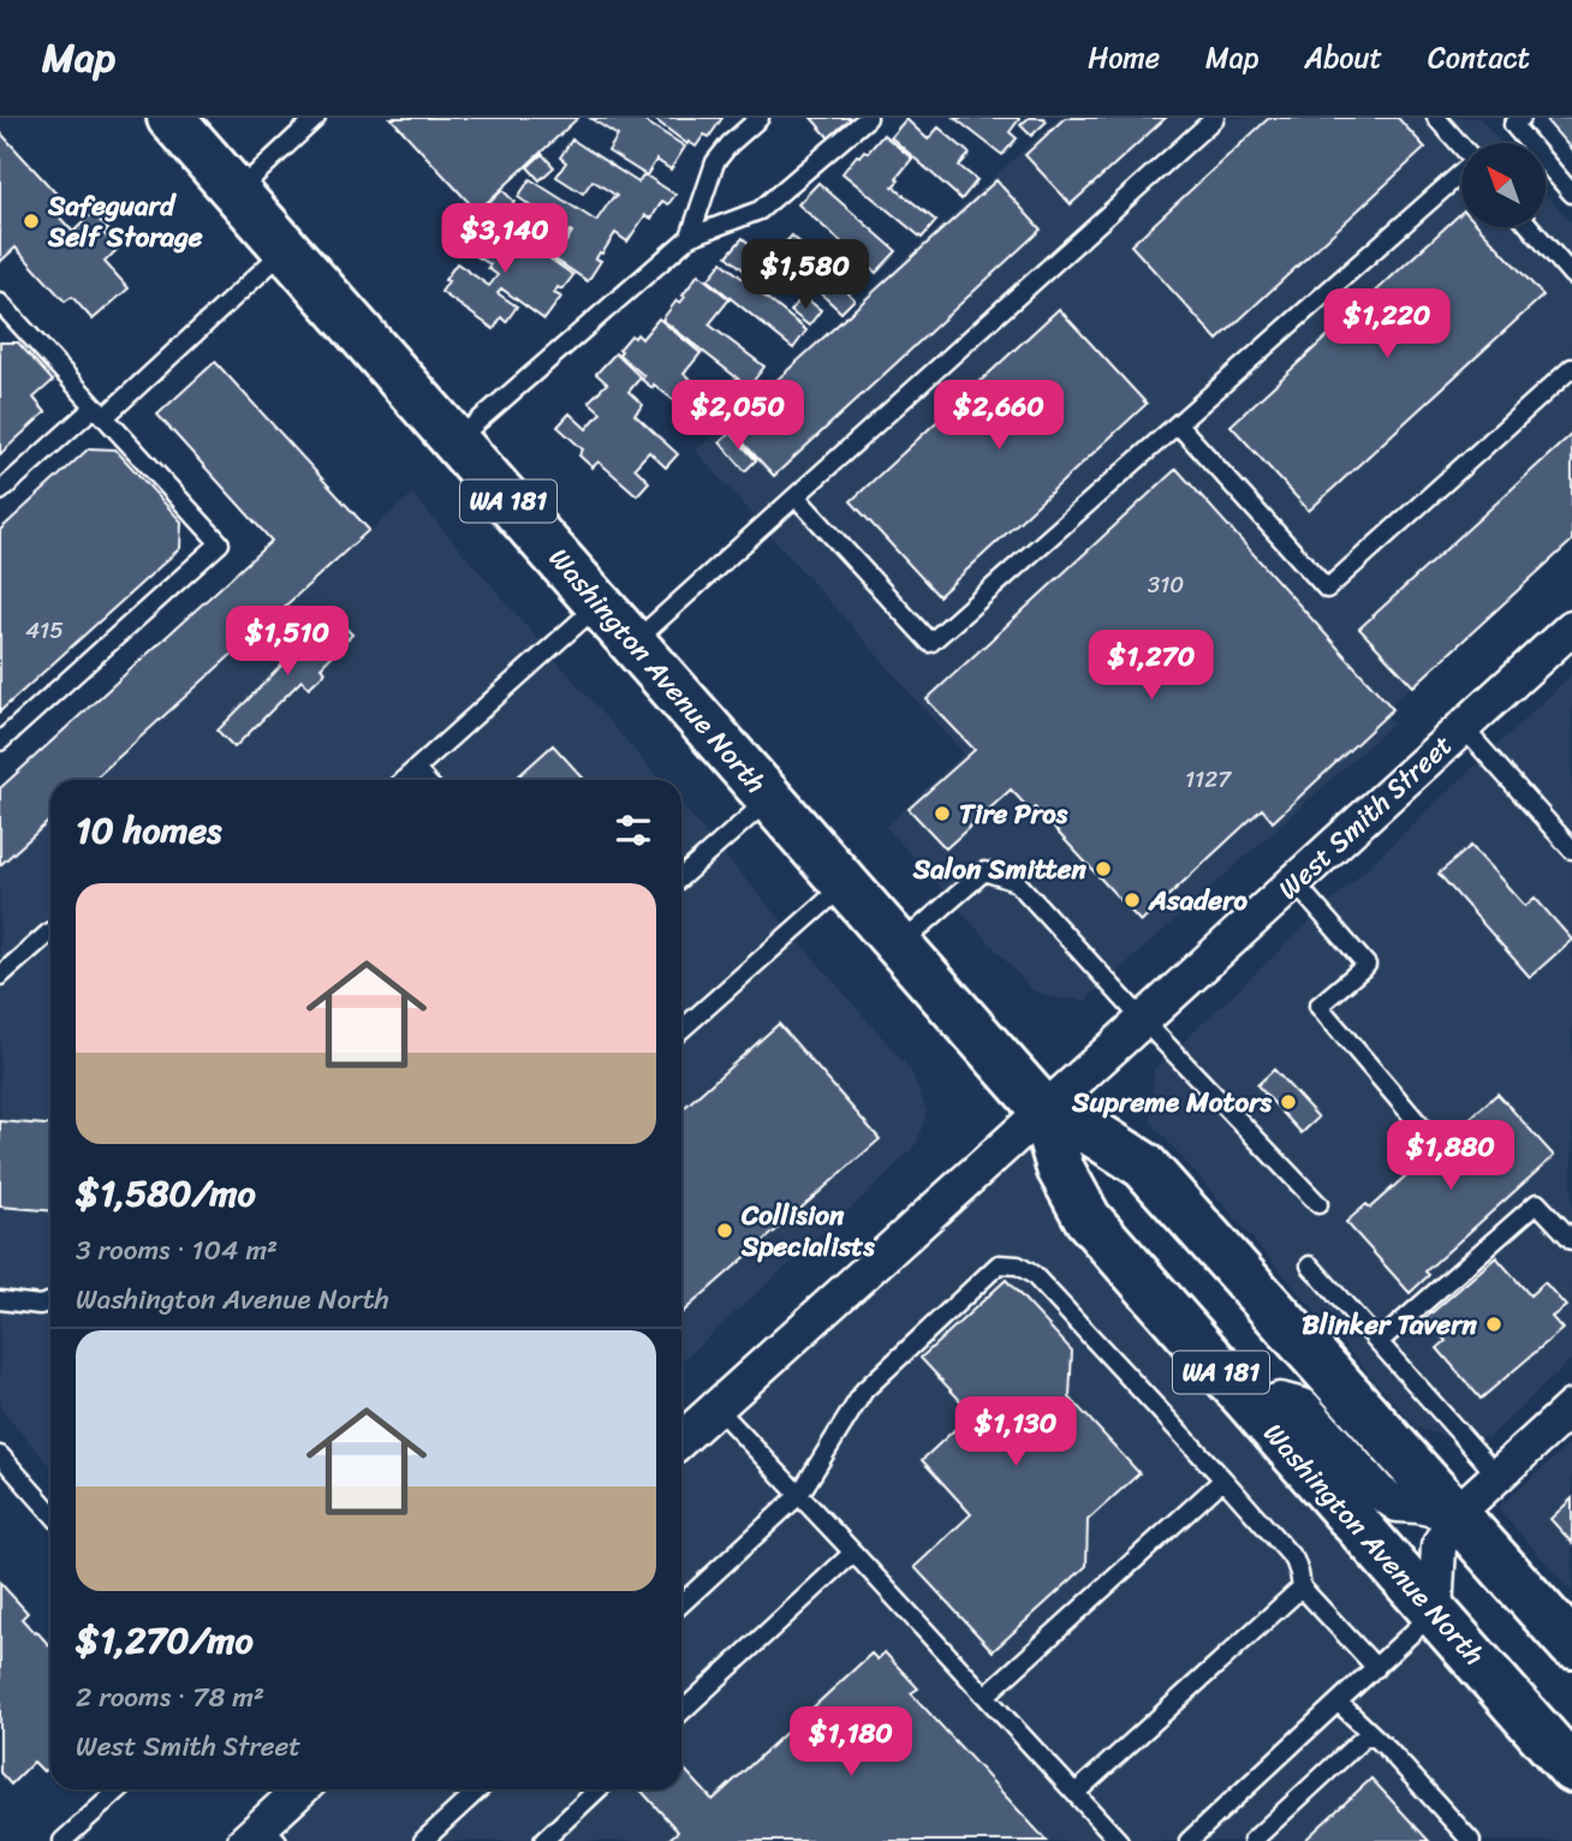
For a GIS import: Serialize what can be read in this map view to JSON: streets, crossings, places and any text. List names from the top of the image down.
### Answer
{
  "streets": {
    "main road": ["WA 181", "Washington Avenue North"],
    "street": ["West Smith Street"]
  },
  "crossings": [
    ["Washington Avenue North", "West Smith Street"]
  ],
  "places": [
    "Safeguard Self Storage",
    "Tire Pros",
    "Salon Smitten",
    "Asadero",
    "Supreme Motors",
    "Collision Specialists",
    "Blinker Tavern"
  ],
  "house_numbers": ["310", "415", "1127"],
  "north": "top left",
  "page": {
    "header": "Map",
    "nav": [
      "Home",
      "Map",
      "About",
      "Contact"
    ],
    "price": [
      "$3,140",
      "$1,580",
      "$1,220",
      "$2,050",
      "$2,660",
      "$1,510",
      "$1,270",
      "$1,880",
      "$1,130",
      "$1,180"
    ],
    "heading": "10 homes",
    "list": [
      {
        "name": "$1,580/mo",
        "note": "3 rooms · 104 m² · Washington Avenue North"
      },
      {
        "name": "$1,270/mo",
        "note": "2 rooms · 78 m² · West Smith Street"
      }
    ]
  }
}
